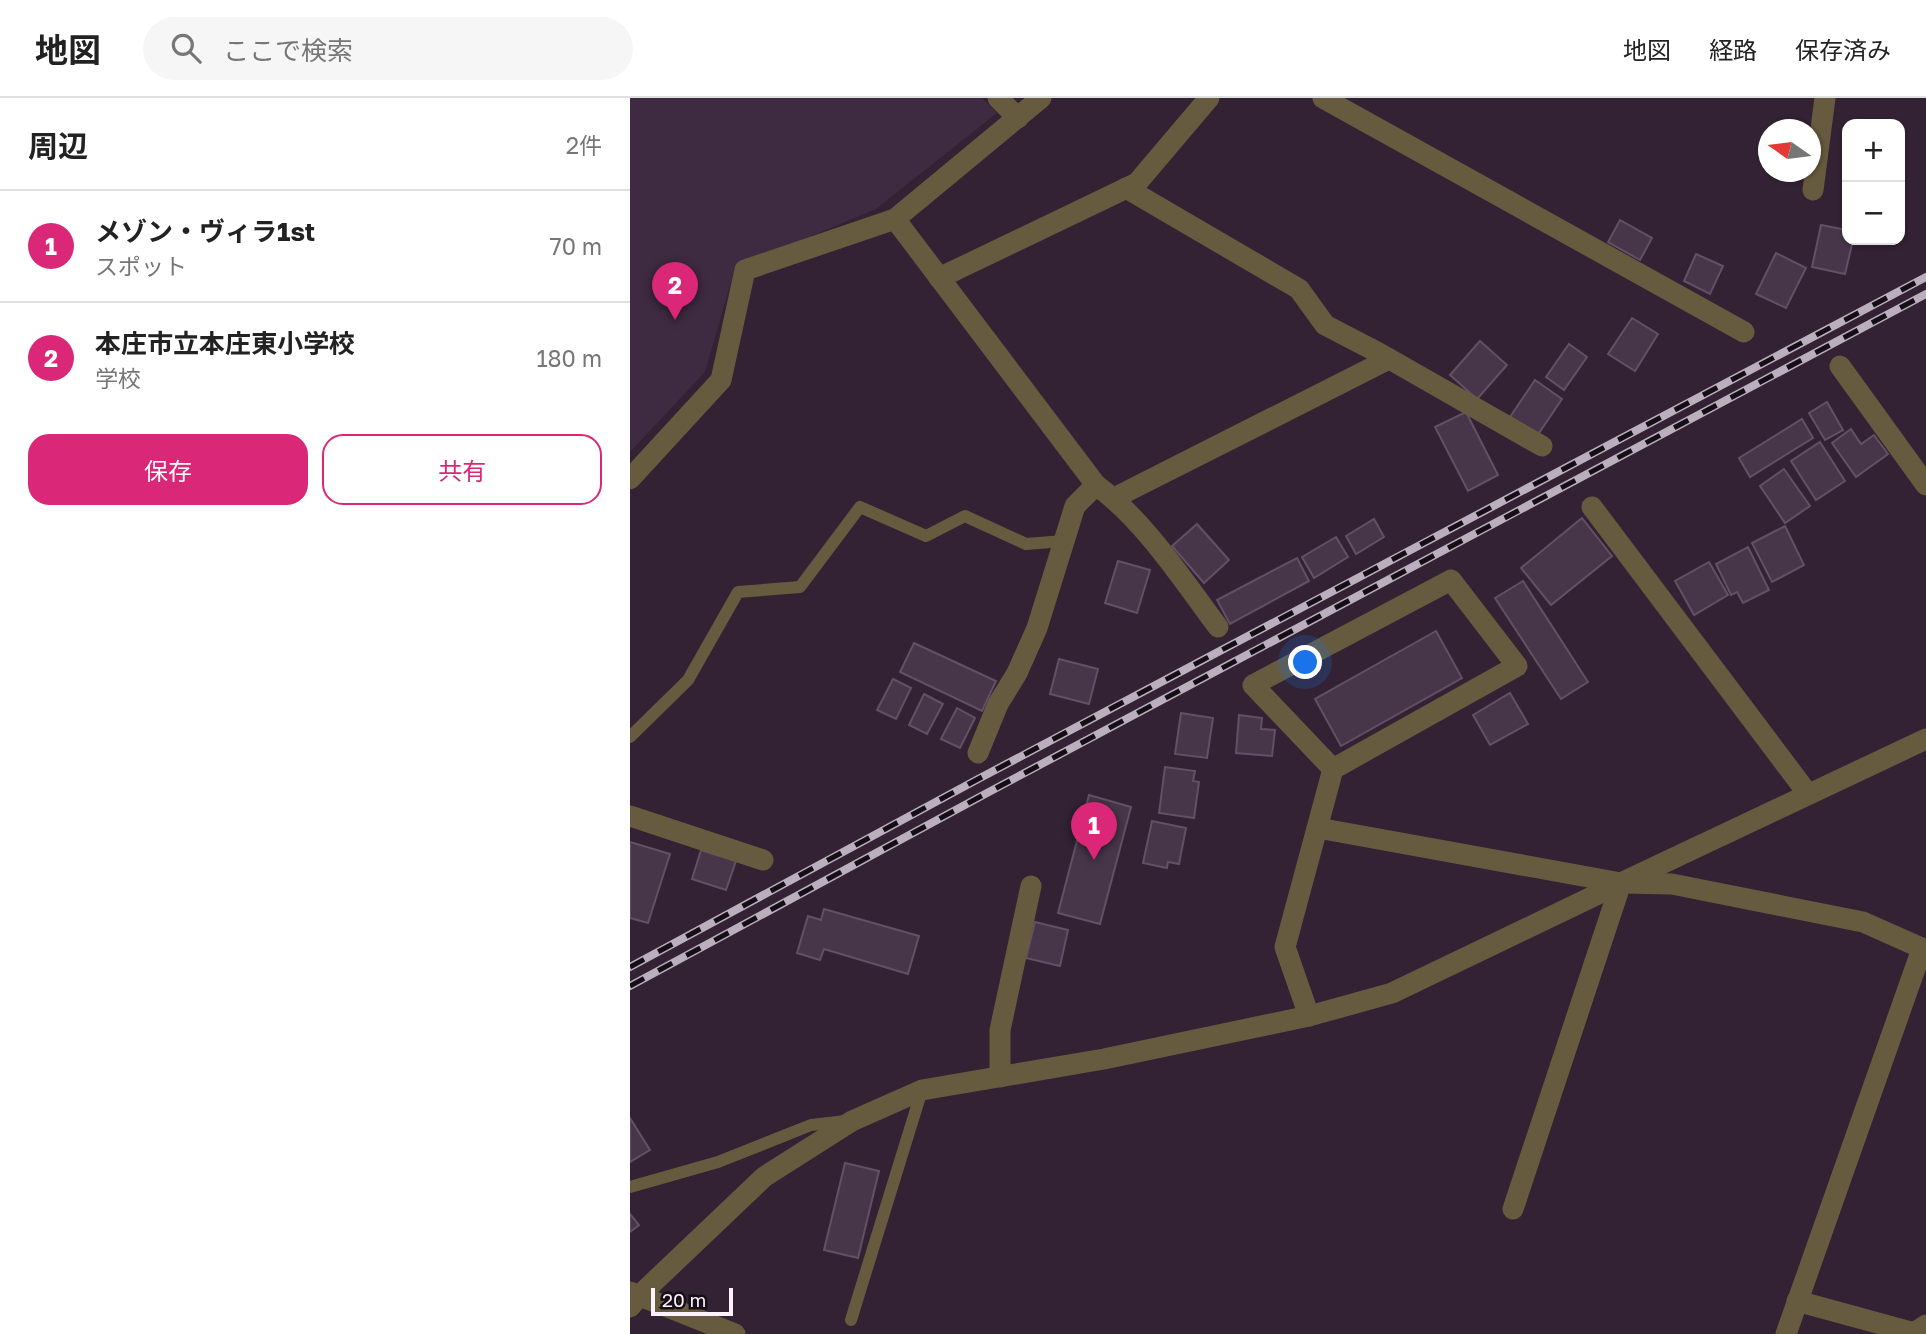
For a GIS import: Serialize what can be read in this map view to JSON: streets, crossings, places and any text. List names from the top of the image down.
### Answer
{
  "scale_bar": "20 m",
  "north": "left",
  "page": {
    "header": "地図",
    "search": "ここで検索",
    "nav": ["地図", "経路", "保存済み"],
    "heading": ["周辺", "2件"],
    "map_buttons": ["+", "−"],
    "list": [
      {
        "mark": "1",
        "name": "メゾン・ヴィラ1st",
        "note": "スポット",
        "value": "70 m"
      },
      {
        "mark": "2",
        "name": "本庄市立本庄東小学校",
        "note": "学校",
        "value": "180 m"
      }
    ],
    "pins": ["2", "1"],
    "buttons": ["保存", "共有"],
    "scale": "20 m"
  }
}
